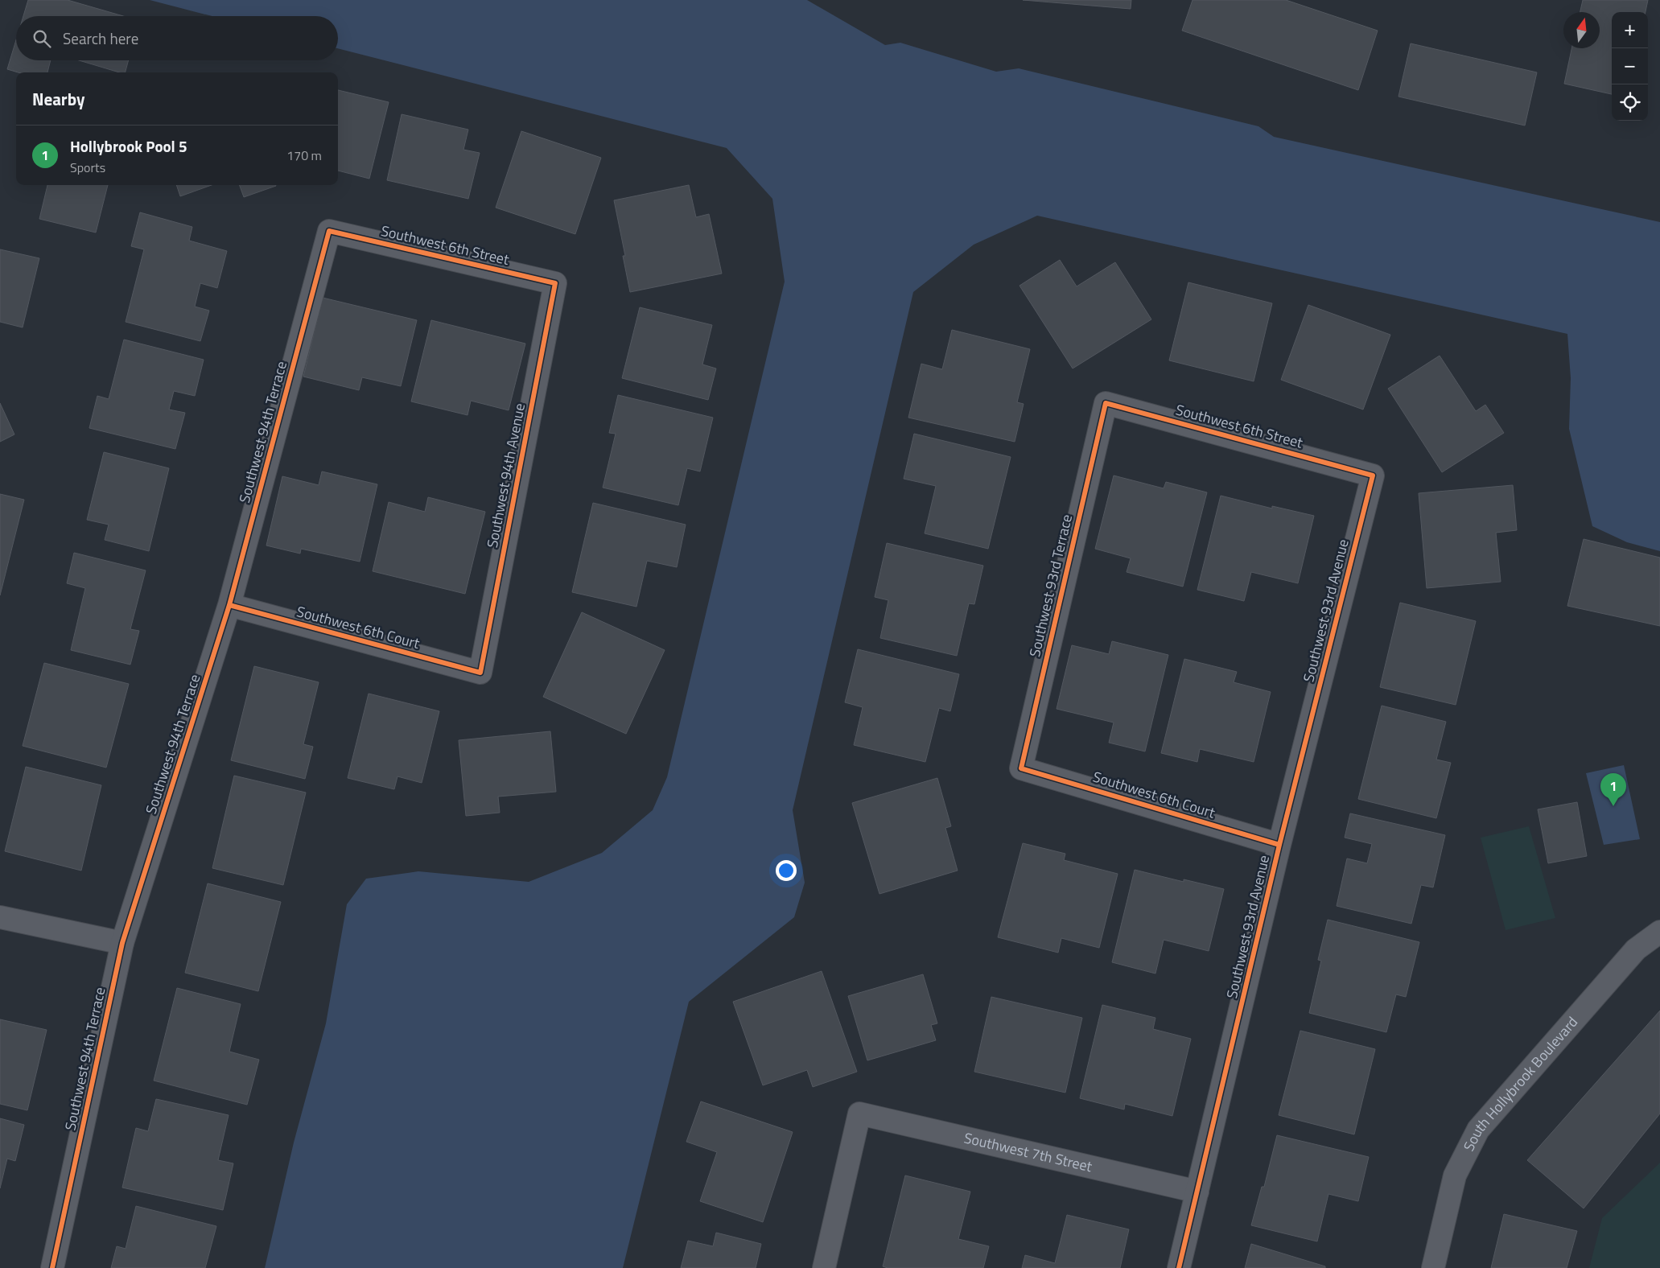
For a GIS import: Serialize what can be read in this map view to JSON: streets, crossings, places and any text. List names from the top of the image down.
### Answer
{
  "streets": {
    "street": [
      "Southwest 6th Street",
      "Southwest 94th Terrace",
      "Southwest 94th Avenue",
      "Southwest 93rd Terrace",
      "Southwest 93rd Avenue",
      "Southwest 6th Court",
      "South Hollybrook Boulevard",
      "Southwest 7th Street"
    ]
  },
  "crossings": [
    ["Southwest 6th Street", "Southwest 94th Terrace"],
    ["Southwest 6th Street", "Southwest 94th Avenue"],
    ["Southwest 6th Street", "Southwest 93rd Terrace"],
    ["Southwest 6th Street", "Southwest 93rd Avenue"],
    ["Southwest 94th Terrace", "Southwest 6th Court"],
    ["Southwest 94th Avenue", "Southwest 6th Court"],
    ["Southwest 93rd Terrace", "Southwest 6th Court"],
    ["Southwest 93rd Avenue", "Southwest 6th Court"],
    ["Southwest 93rd Avenue", "Southwest 7th Street"]
  ],
  "north": "top",
  "page": {
    "map_buttons": ["+", "−"],
    "search": "Search here",
    "heading": "Nearby",
    "list": [
      {
        "mark": "1",
        "name": "Hollybrook Pool 5",
        "note": "Sports",
        "value": "170 m"
      }
    ],
    "pins": "1"
  }
}
